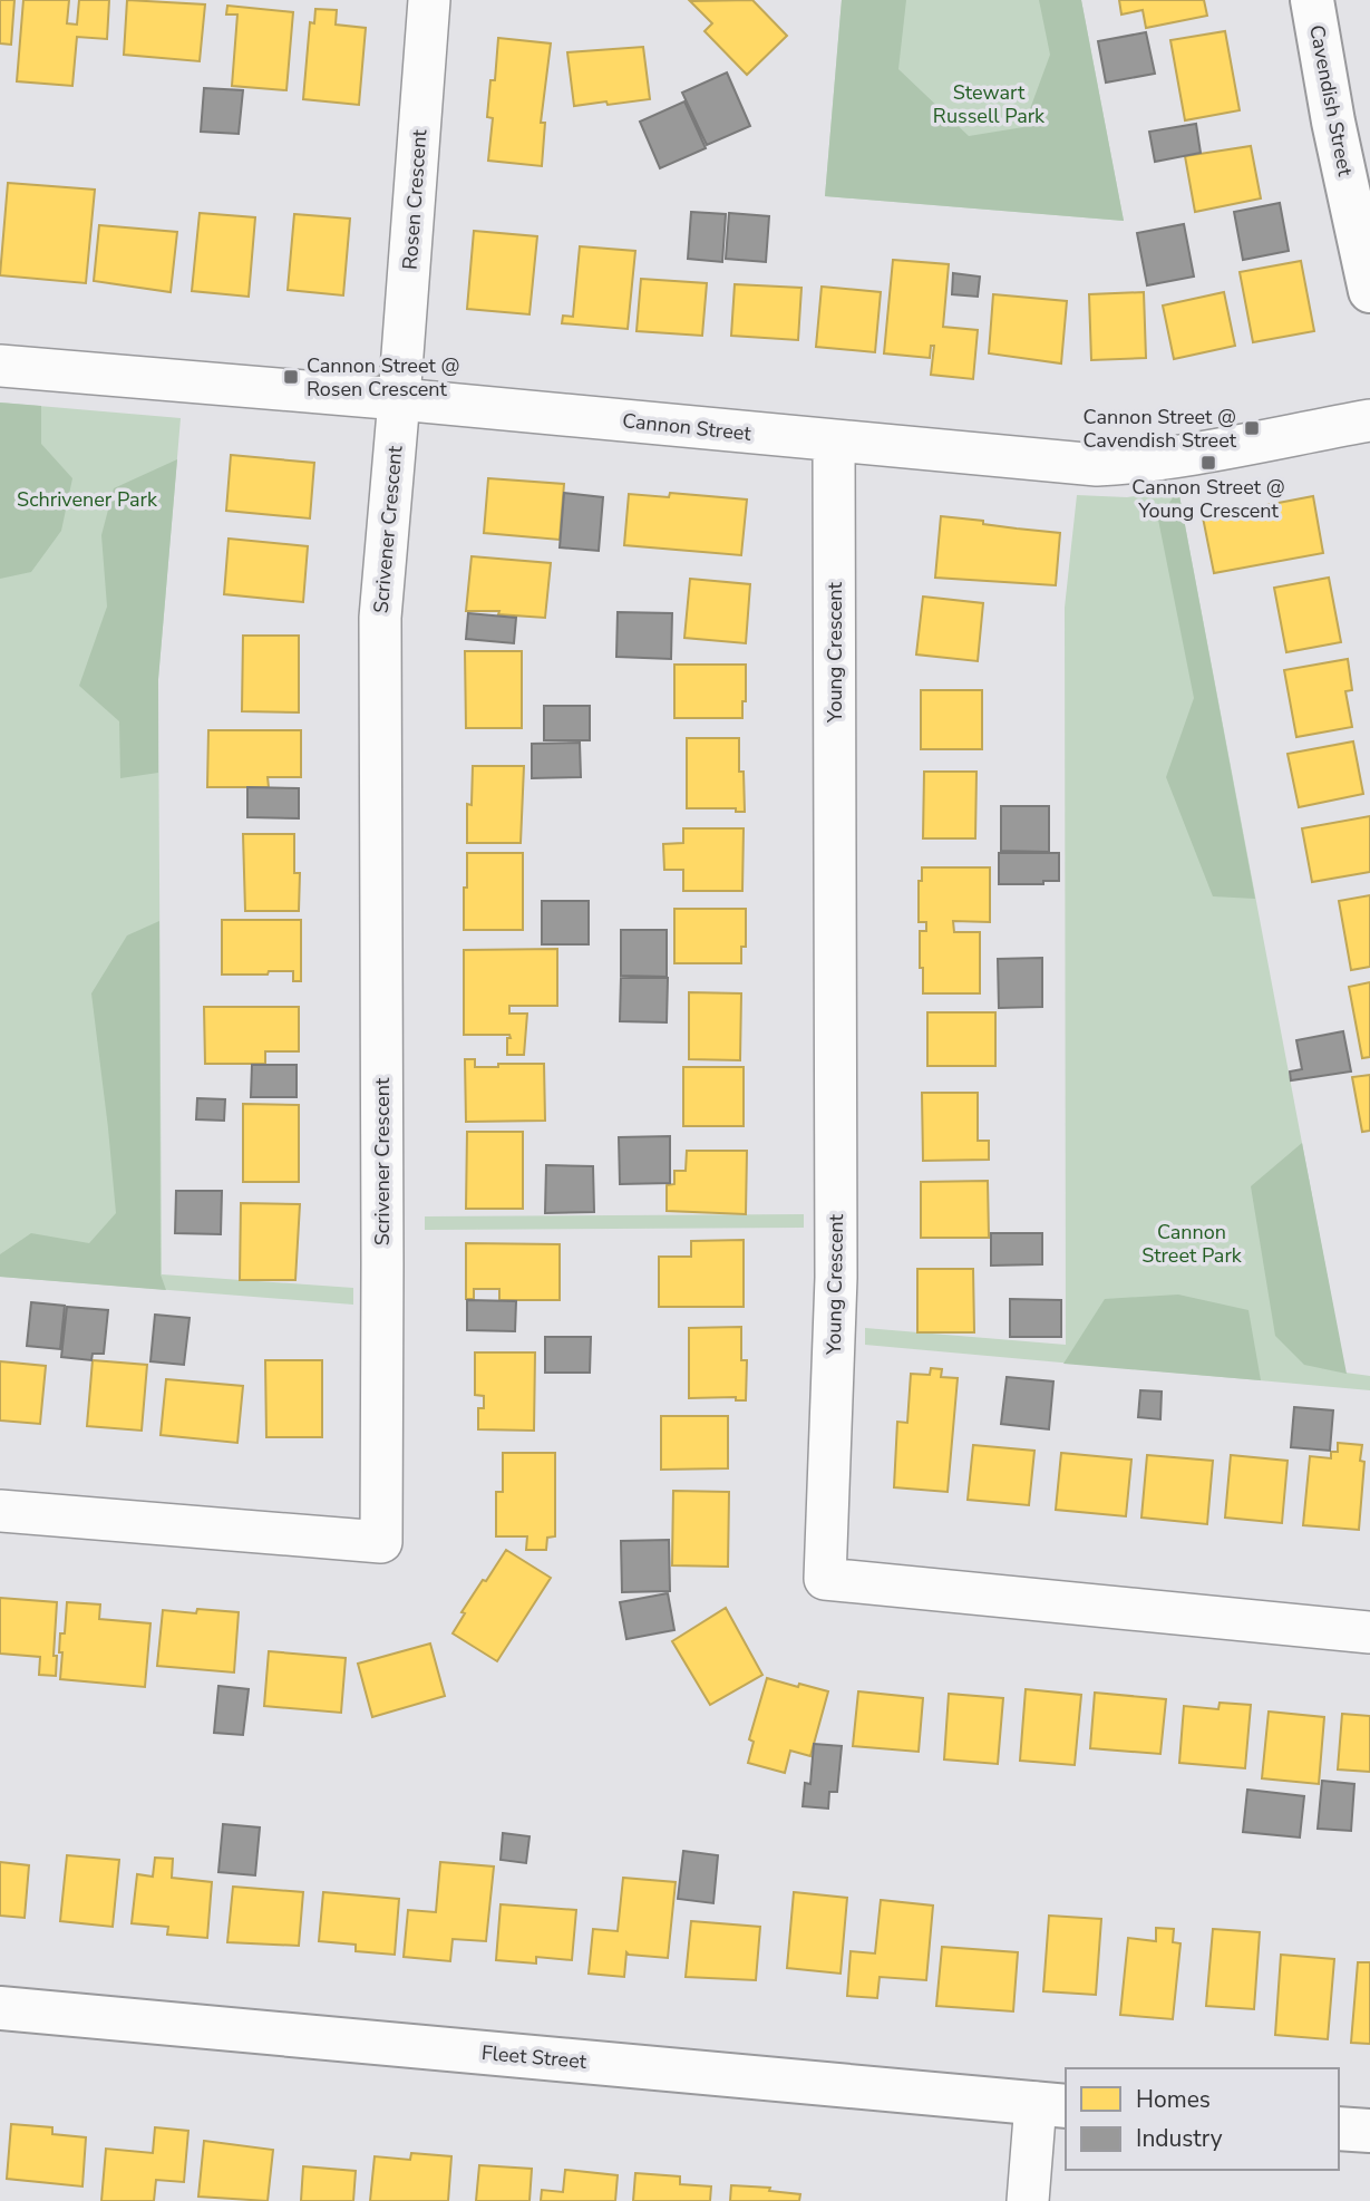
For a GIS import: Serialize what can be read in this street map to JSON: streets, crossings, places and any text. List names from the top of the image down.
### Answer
{
  "streets": {
    "street": [
      "Cavendish Street",
      "Rosen Crescent",
      "Cannon Street",
      "Scrivener Crescent",
      "Young Crescent",
      "Fleet Street"
    ]
  },
  "crossings": [
    ["Rosen Crescent", "Cannon Street"],
    ["Rosen Crescent", "Scrivener Crescent"],
    ["Cannon Street", "Scrivener Crescent"],
    ["Cannon Street", "Young Crescent"]
  ],
  "parks": ["Stewart Russell Park", "Schrivener Park", "Cannon Street Park"],
  "places": {
    "transit": ["Cannon Street @ Rosen Crescent", "Cannon Street @ Cavendish Street", "Cannon Street @ Young Crescent"]
  },
  "legend": ["Homes", "Industry"]
}
